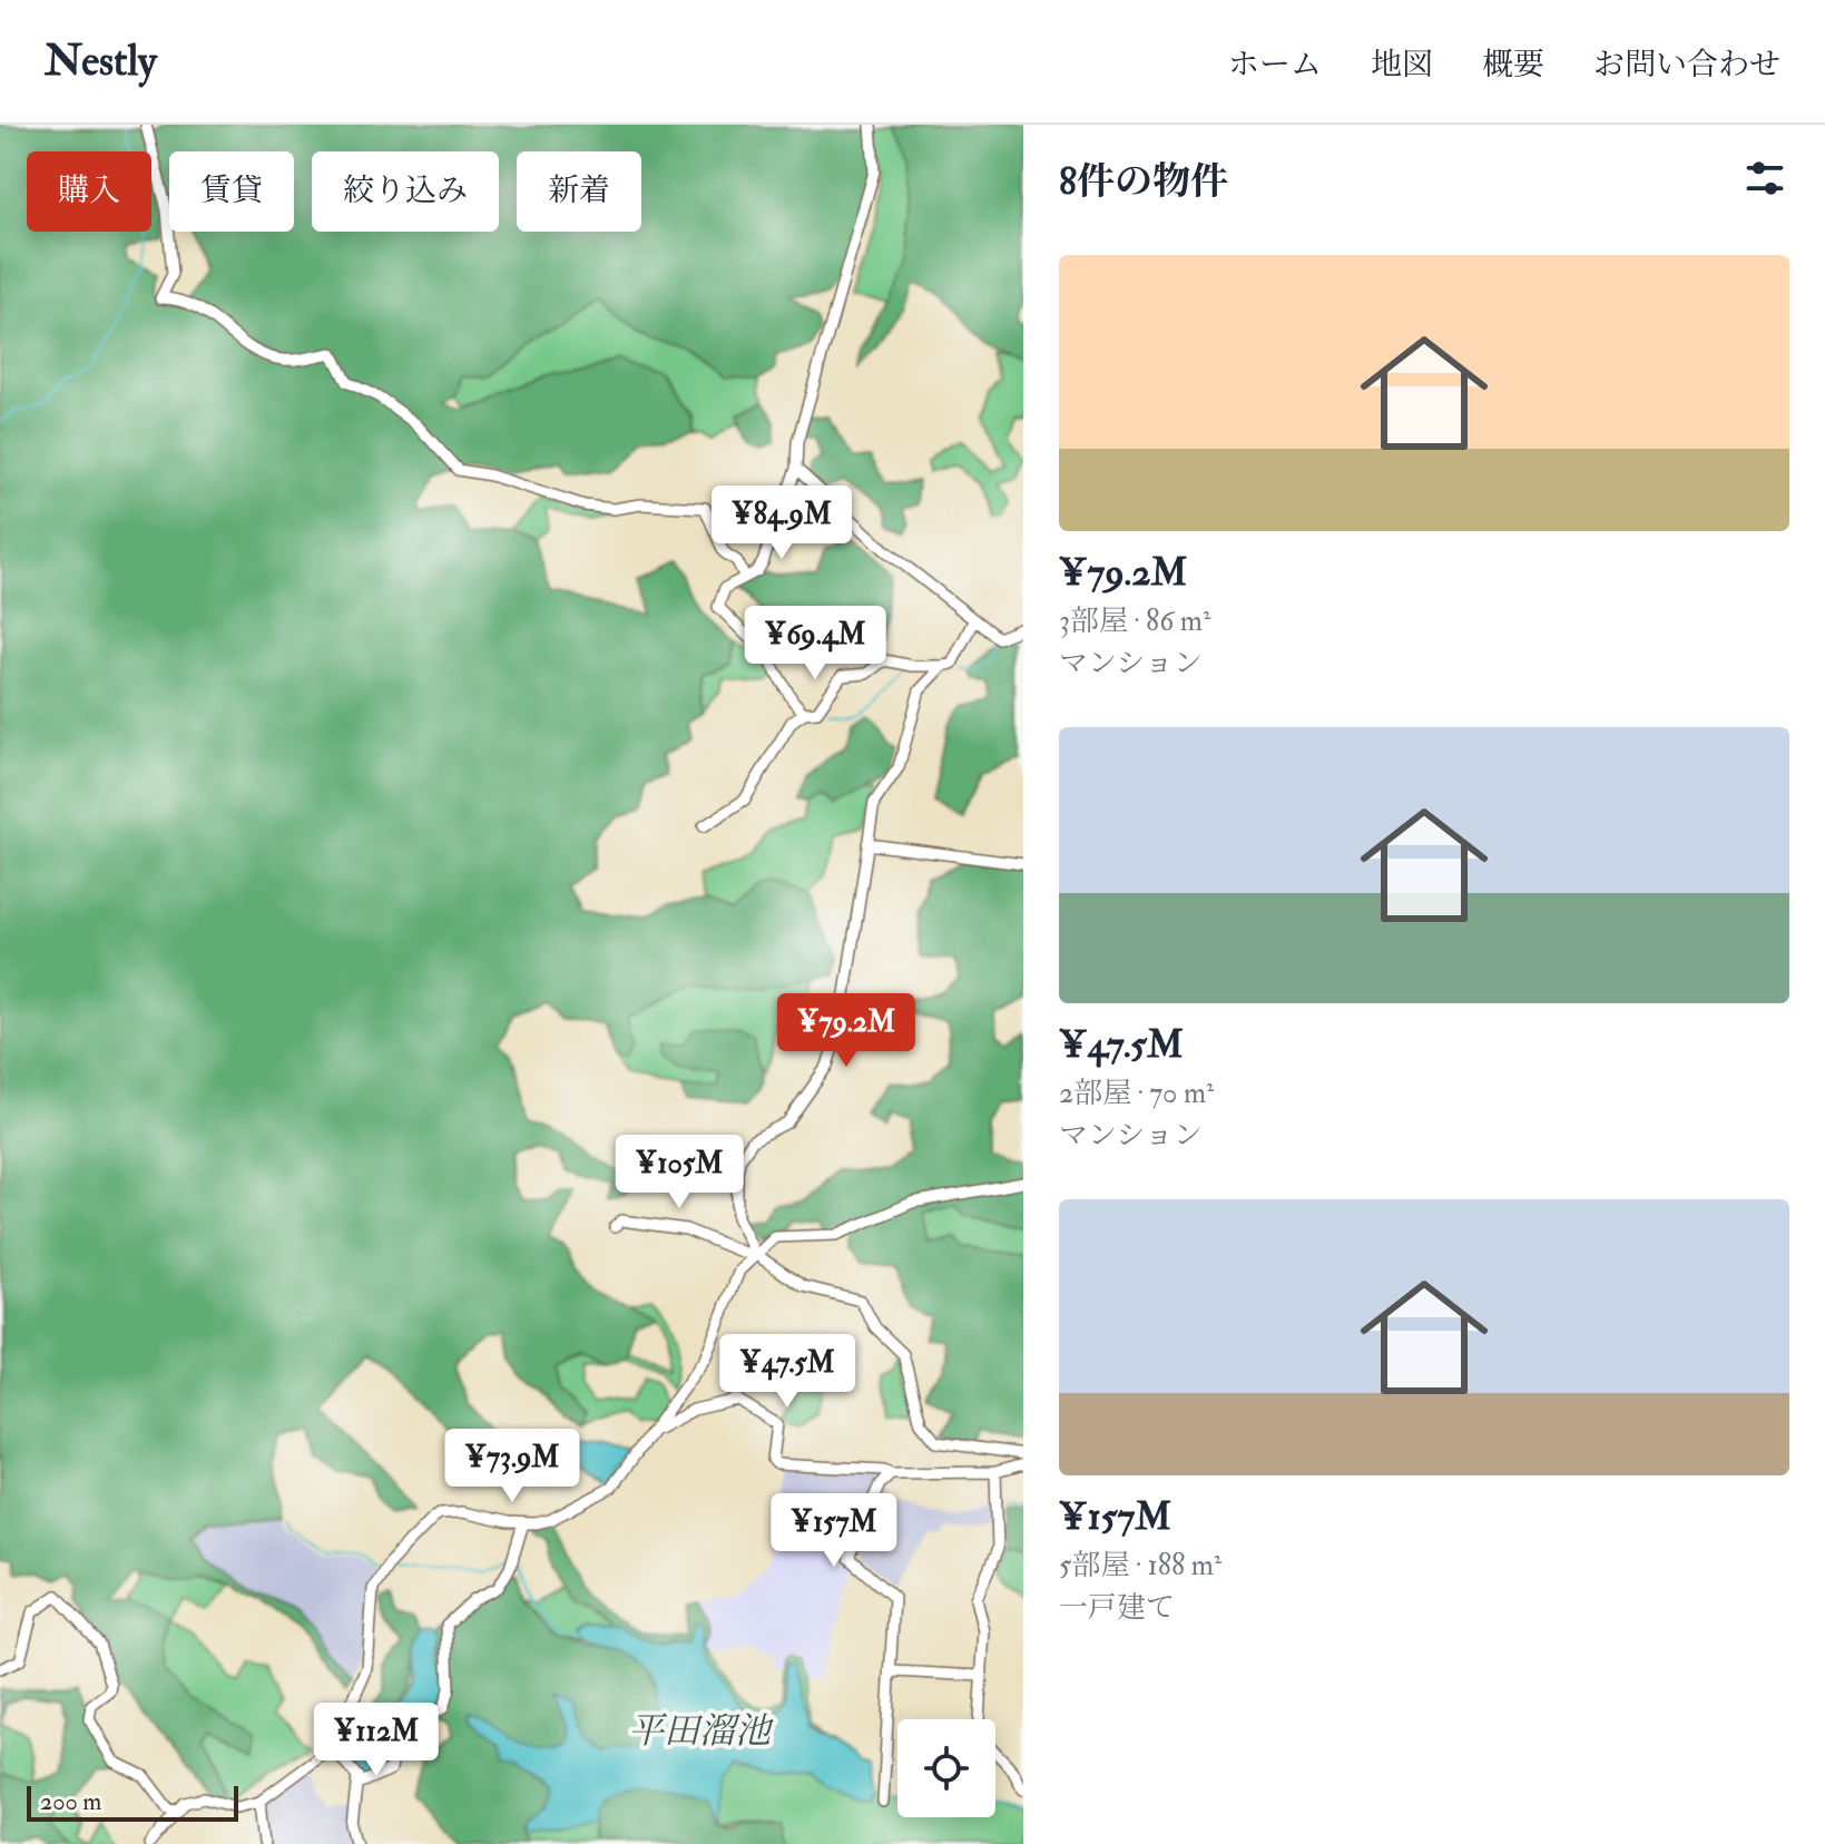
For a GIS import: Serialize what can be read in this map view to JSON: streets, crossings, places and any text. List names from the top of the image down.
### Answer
{
  "water": ["平田溜池"],
  "scale_bar": "200 m",
  "page": {
    "header": "Nestly",
    "nav": [
      "ホーム",
      "地図",
      "概要",
      "お問い合わせ"
    ],
    "heading": "8件の物件",
    "chip": [
      "購入",
      "賃貸",
      "絞り込み",
      "新着"
    ],
    "list": [
      {
        "name": "¥79.2M",
        "note": "3部屋 · 86 m² · マンション"
      },
      {
        "name": "¥47.5M",
        "note": "2部屋 · 70 m² · マンション"
      },
      {
        "name": "¥157M",
        "note": "5部屋 · 188 m² · 一戸建て"
      }
    ],
    "price": [
      "¥84.9M",
      "¥69.4M",
      "¥79.2M",
      "¥105M",
      "¥47.5M",
      "¥73.9M",
      "¥157M",
      "¥112M"
    ],
    "scale": "200 m"
  }
}
